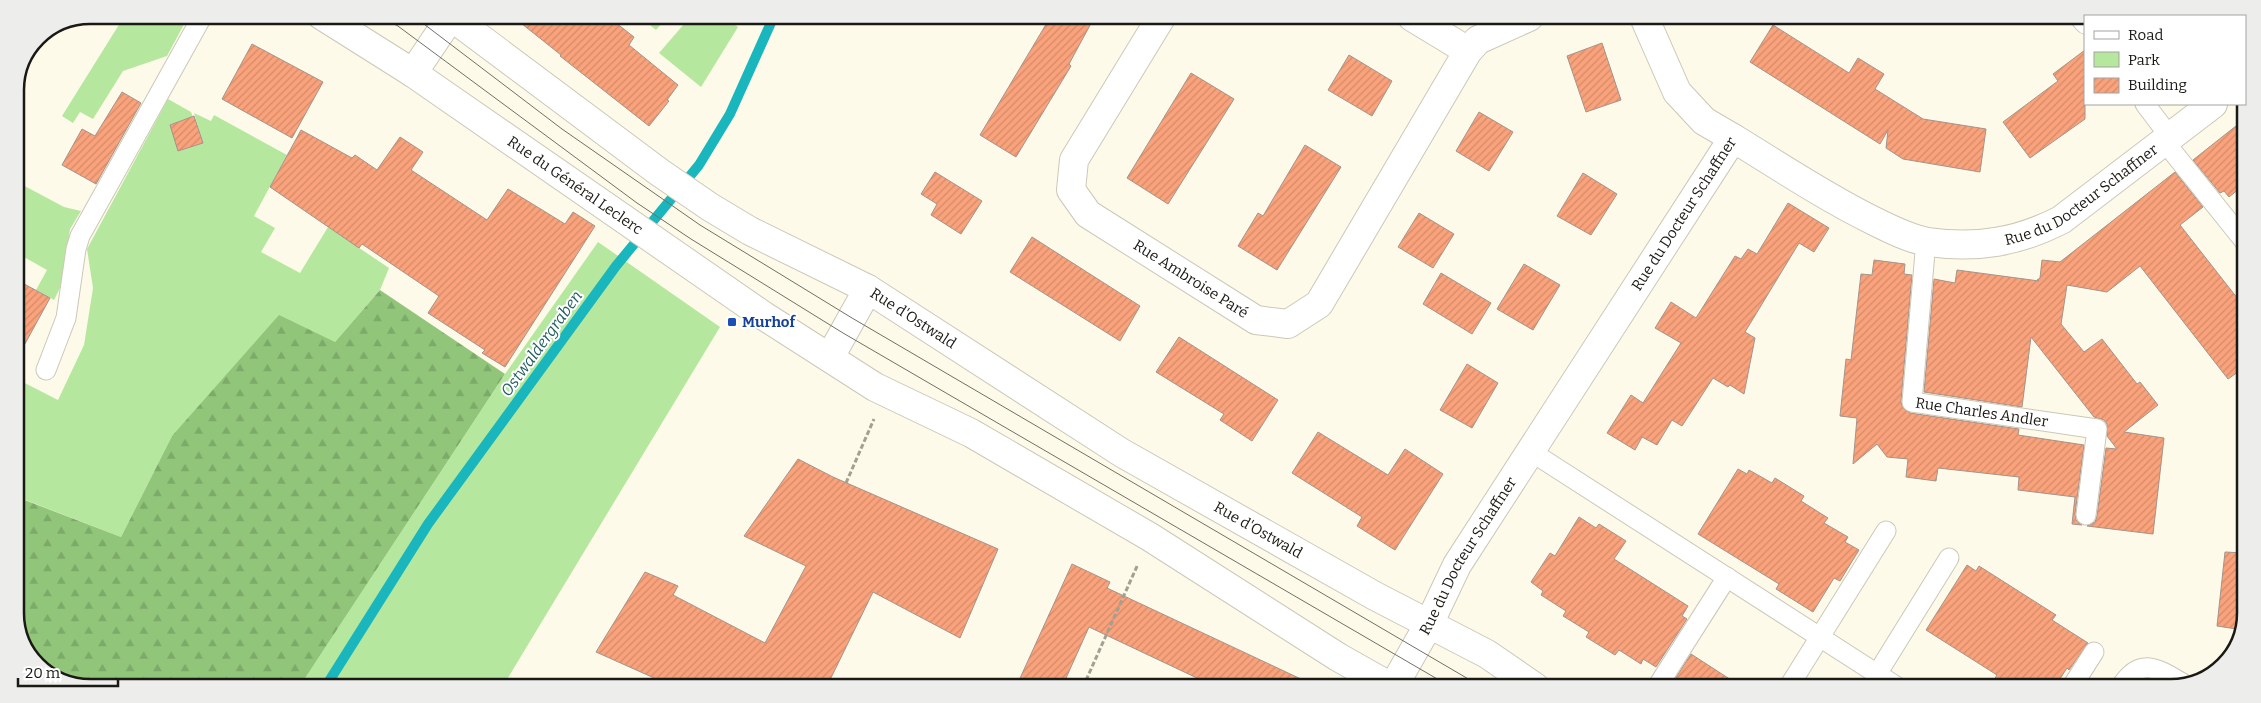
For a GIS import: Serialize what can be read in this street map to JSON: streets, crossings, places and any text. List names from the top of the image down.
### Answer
{
  "streets": {
    "main road": [
      "Rue du Général Leclerc",
      "Rue du Docteur Schaffner",
      "Rue Ambroise Paré",
      "Rue d'Ostwald"
    ],
    "lane": ["Rue Charles Andler"]
  },
  "crossings": [
    ["Rue du Général Leclerc", "Rue d'Ostwald"],
    ["Rue du Docteur Schaffner", "Rue d'Ostwald"],
    ["Rue du Docteur Schaffner", "Rue Charles Andler"]
  ],
  "water": ["Ostwaldergraben"],
  "places": {
    "transit": ["Murhof"]
  },
  "legend": ["Road", "Park", "Building"],
  "scale_bar": "20 m"
}
